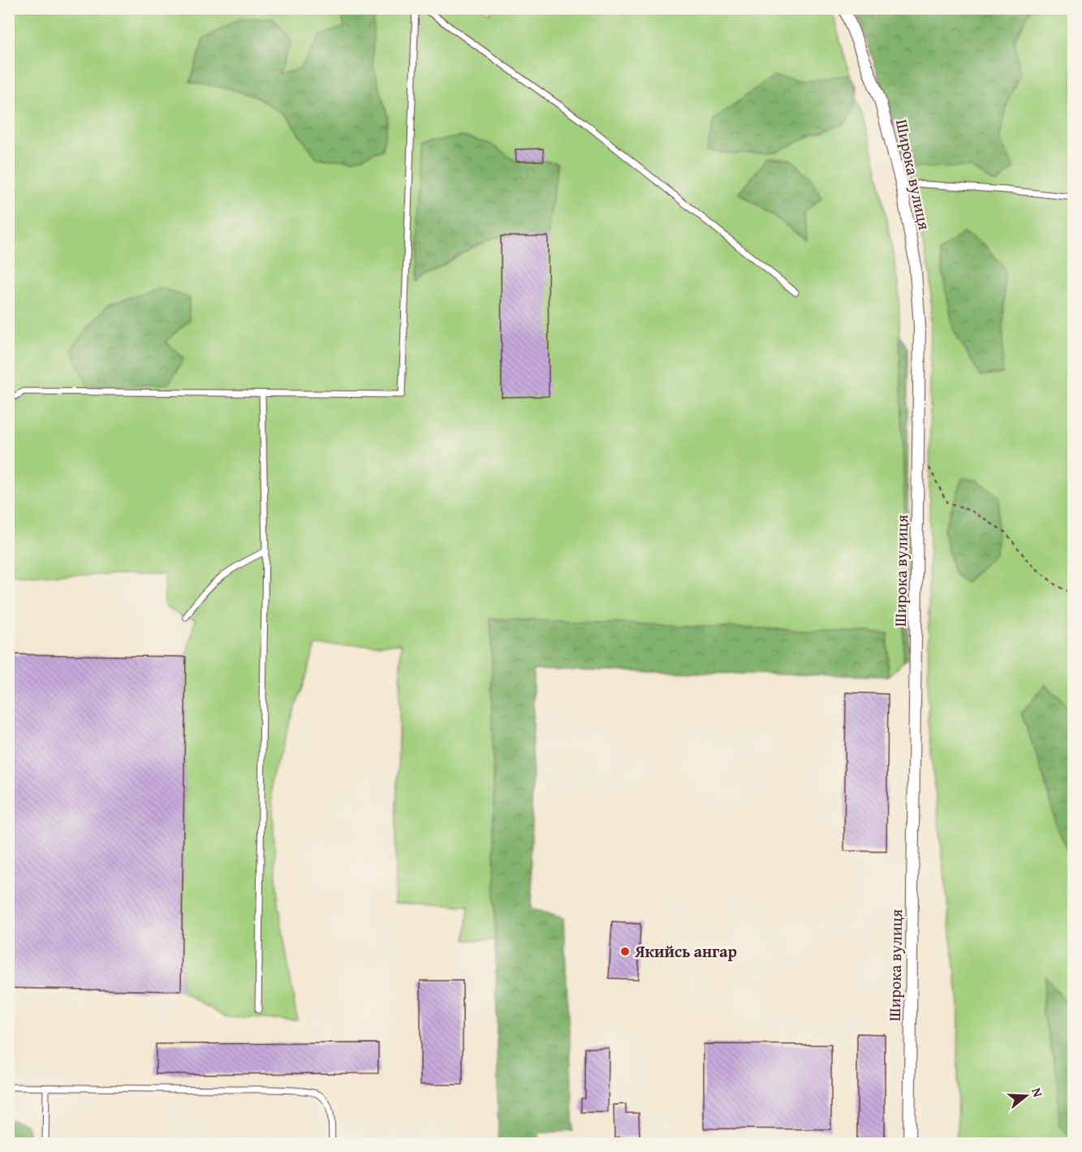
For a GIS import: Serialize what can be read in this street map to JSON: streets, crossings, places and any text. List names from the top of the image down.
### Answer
{
  "streets": {
    "street": ["Широка вулиця"]
  },
  "places": ["Якийсь ангар"],
  "north": "right"
}
